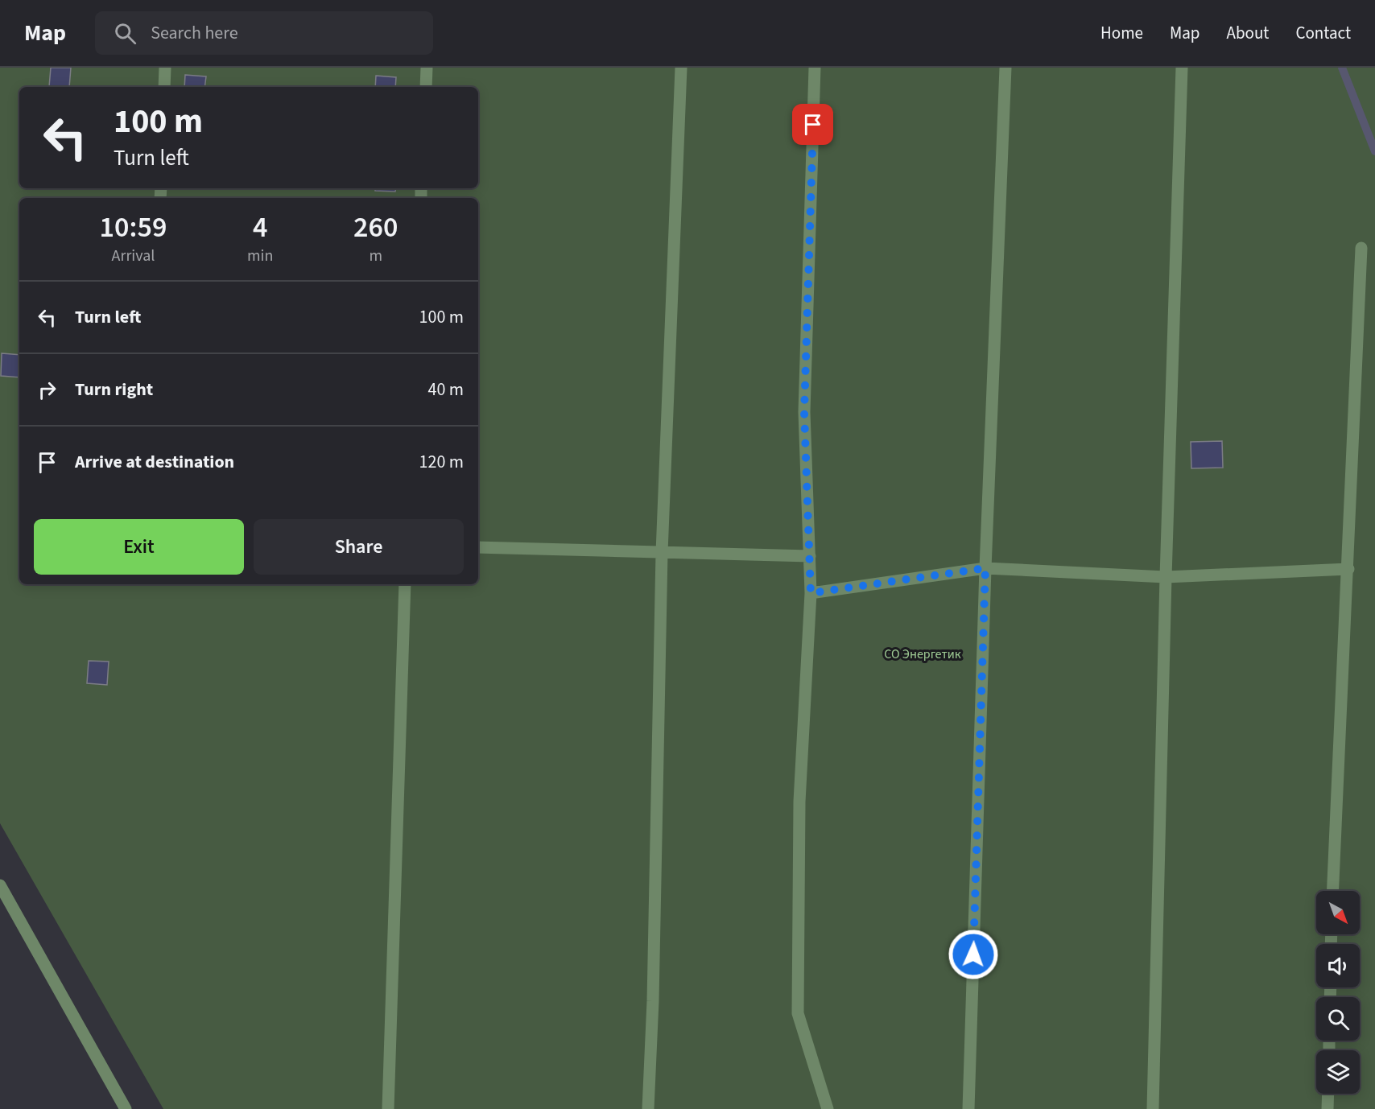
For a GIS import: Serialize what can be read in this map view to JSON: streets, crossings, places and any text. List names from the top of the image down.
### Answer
{
  "parks": ["СО Энергетик"],
  "north": "bottom right",
  "page": {
    "header": "Map",
    "search": "Search here",
    "nav": [
      "Home",
      "Map",
      "About",
      "Contact"
    ],
    "turn": ["100 m", "Turn left"],
    "eta": [
      "10:59",
      "Arrival",
      "4",
      "min",
      "260",
      "m"
    ],
    "list": [
      {
        "name": "Turn left",
        "value": "100 m"
      },
      {
        "name": "Turn right",
        "value": "40 m"
      },
      {
        "name": "Arrive at destination",
        "value": "120 m"
      }
    ],
    "buttons": ["Exit", "Share"]
  }
}
